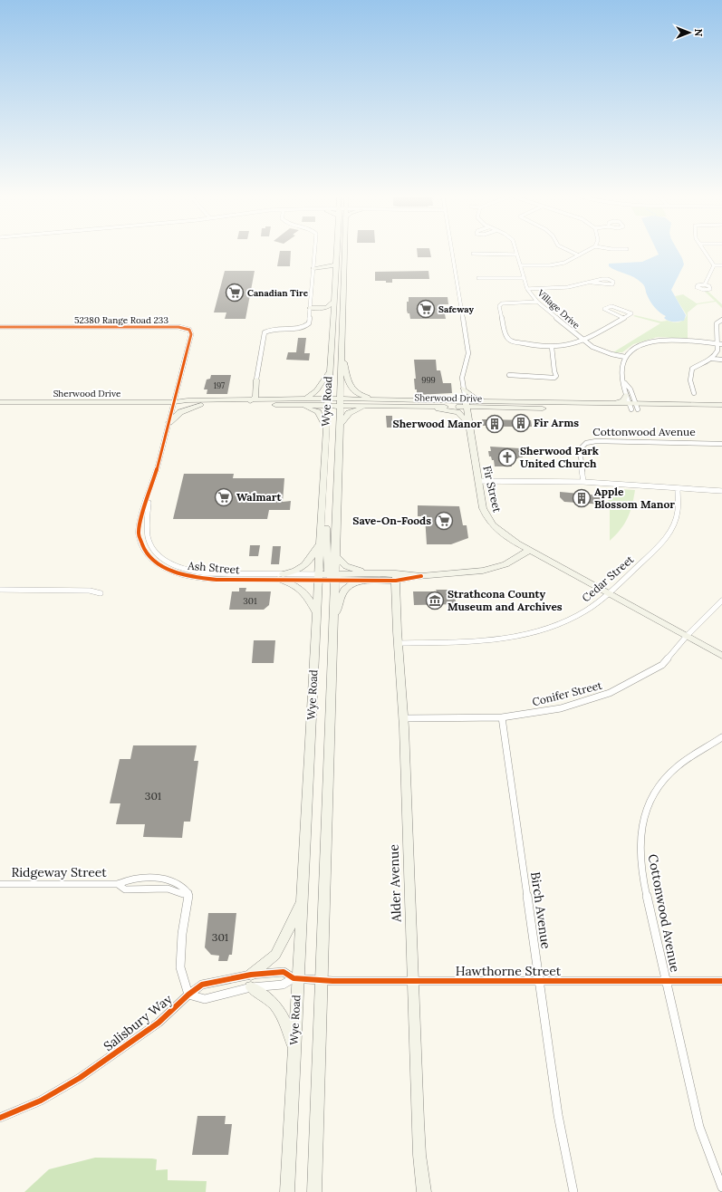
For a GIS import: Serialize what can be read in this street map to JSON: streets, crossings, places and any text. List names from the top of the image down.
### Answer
{
  "streets": {
    "main road": [
      "Sherwood Drive",
      "Wye Road",
      "Fir Street",
      "Ash Street",
      "Alder Avenue"
    ],
    "street": [
      "Village Drive",
      "52380 Range Road 233",
      "Cottonwood Avenue",
      "Cedar Street",
      "Conifer Street",
      "Ridgeway Street",
      "Birch Avenue",
      "Hawthorne Street",
      "Salisbury Way"
    ]
  },
  "crossings": [
    ["52380 Range Road 233", "Sherwood Drive"],
    ["52380 Range Road 233", "Ash Street"],
    ["Sherwood Drive", "Wye Road"],
    ["Sherwood Drive", "Fir Street"],
    ["Sherwood Drive", "Ash Street"],
    ["Wye Road", "Ash Street"],
    ["Wye Road", "Hawthorne Street"],
    ["Wye Road", "Salisbury Way"],
    ["Cottonwood Avenue", "Hawthorne Street"],
    ["Fir Street", "Ash Street"],
    ["Fir Street", "Cedar Street"],
    ["Fir Street", "Conifer Street"],
    ["Ash Street", "Alder Avenue"],
    ["Cedar Street", "Alder Avenue"],
    ["Conifer Street", "Alder Avenue"],
    ["Conifer Street", "Birch Avenue"],
    ["Alder Avenue", "Hawthorne Street"],
    ["Birch Avenue", "Hawthorne Street"],
    ["Hawthorne Street", "Salisbury Way"]
  ],
  "places": {
    "supermarket": [
      "Canadian Tire",
      "Safeway",
      "Walmart",
      "Save-On-Foods"
    ],
    "building": ["Fir Arms", "Sherwood Manor", "Apple Blossom Manor"],
    "church": ["Sherwood Park United Church"],
    "museum": ["Strathcona County Museum and Archives"]
  },
  "house_numbers": [
    "999",
    "197",
    "301",
    "301",
    "301"
  ],
  "north": "right"
}
